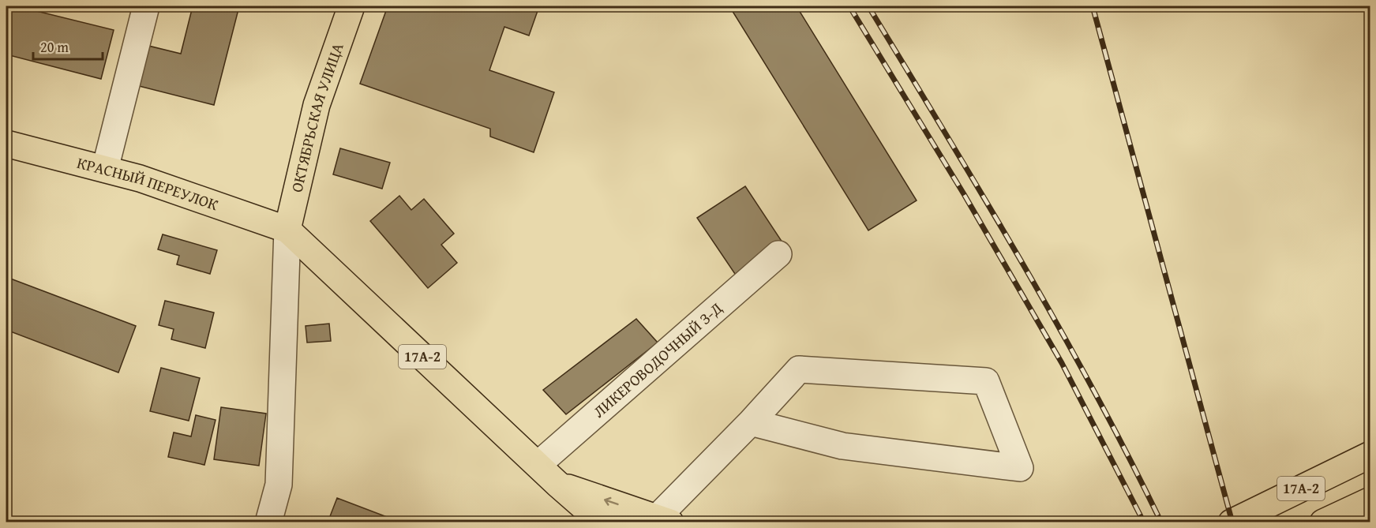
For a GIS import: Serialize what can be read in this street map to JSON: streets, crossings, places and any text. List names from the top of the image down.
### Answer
{
  "streets": {
    "main road": ["ОКТЯБРЬСКАЯ УЛИЦА", "КРАСНЫЙ ПЕРЕУЛОК", "17А-2"],
    "street": ["ЛИКЕРОВОДОЧНЫЙ З-Д"]
  },
  "crossings": [
    ["ОКТЯБРЬСКАЯ УЛИЦА", "КРАСНЫЙ ПЕРЕУЛОК"],
    ["ОКТЯБРЬСКАЯ УЛИЦА", "17А-2"],
    ["КРАСНЫЙ ПЕРЕУЛОК", "17А-2"],
    ["17А-2", "ЛИКЕРОВОДОЧНЫЙ З-Д"]
  ],
  "scale_bar": "20 m"
}
